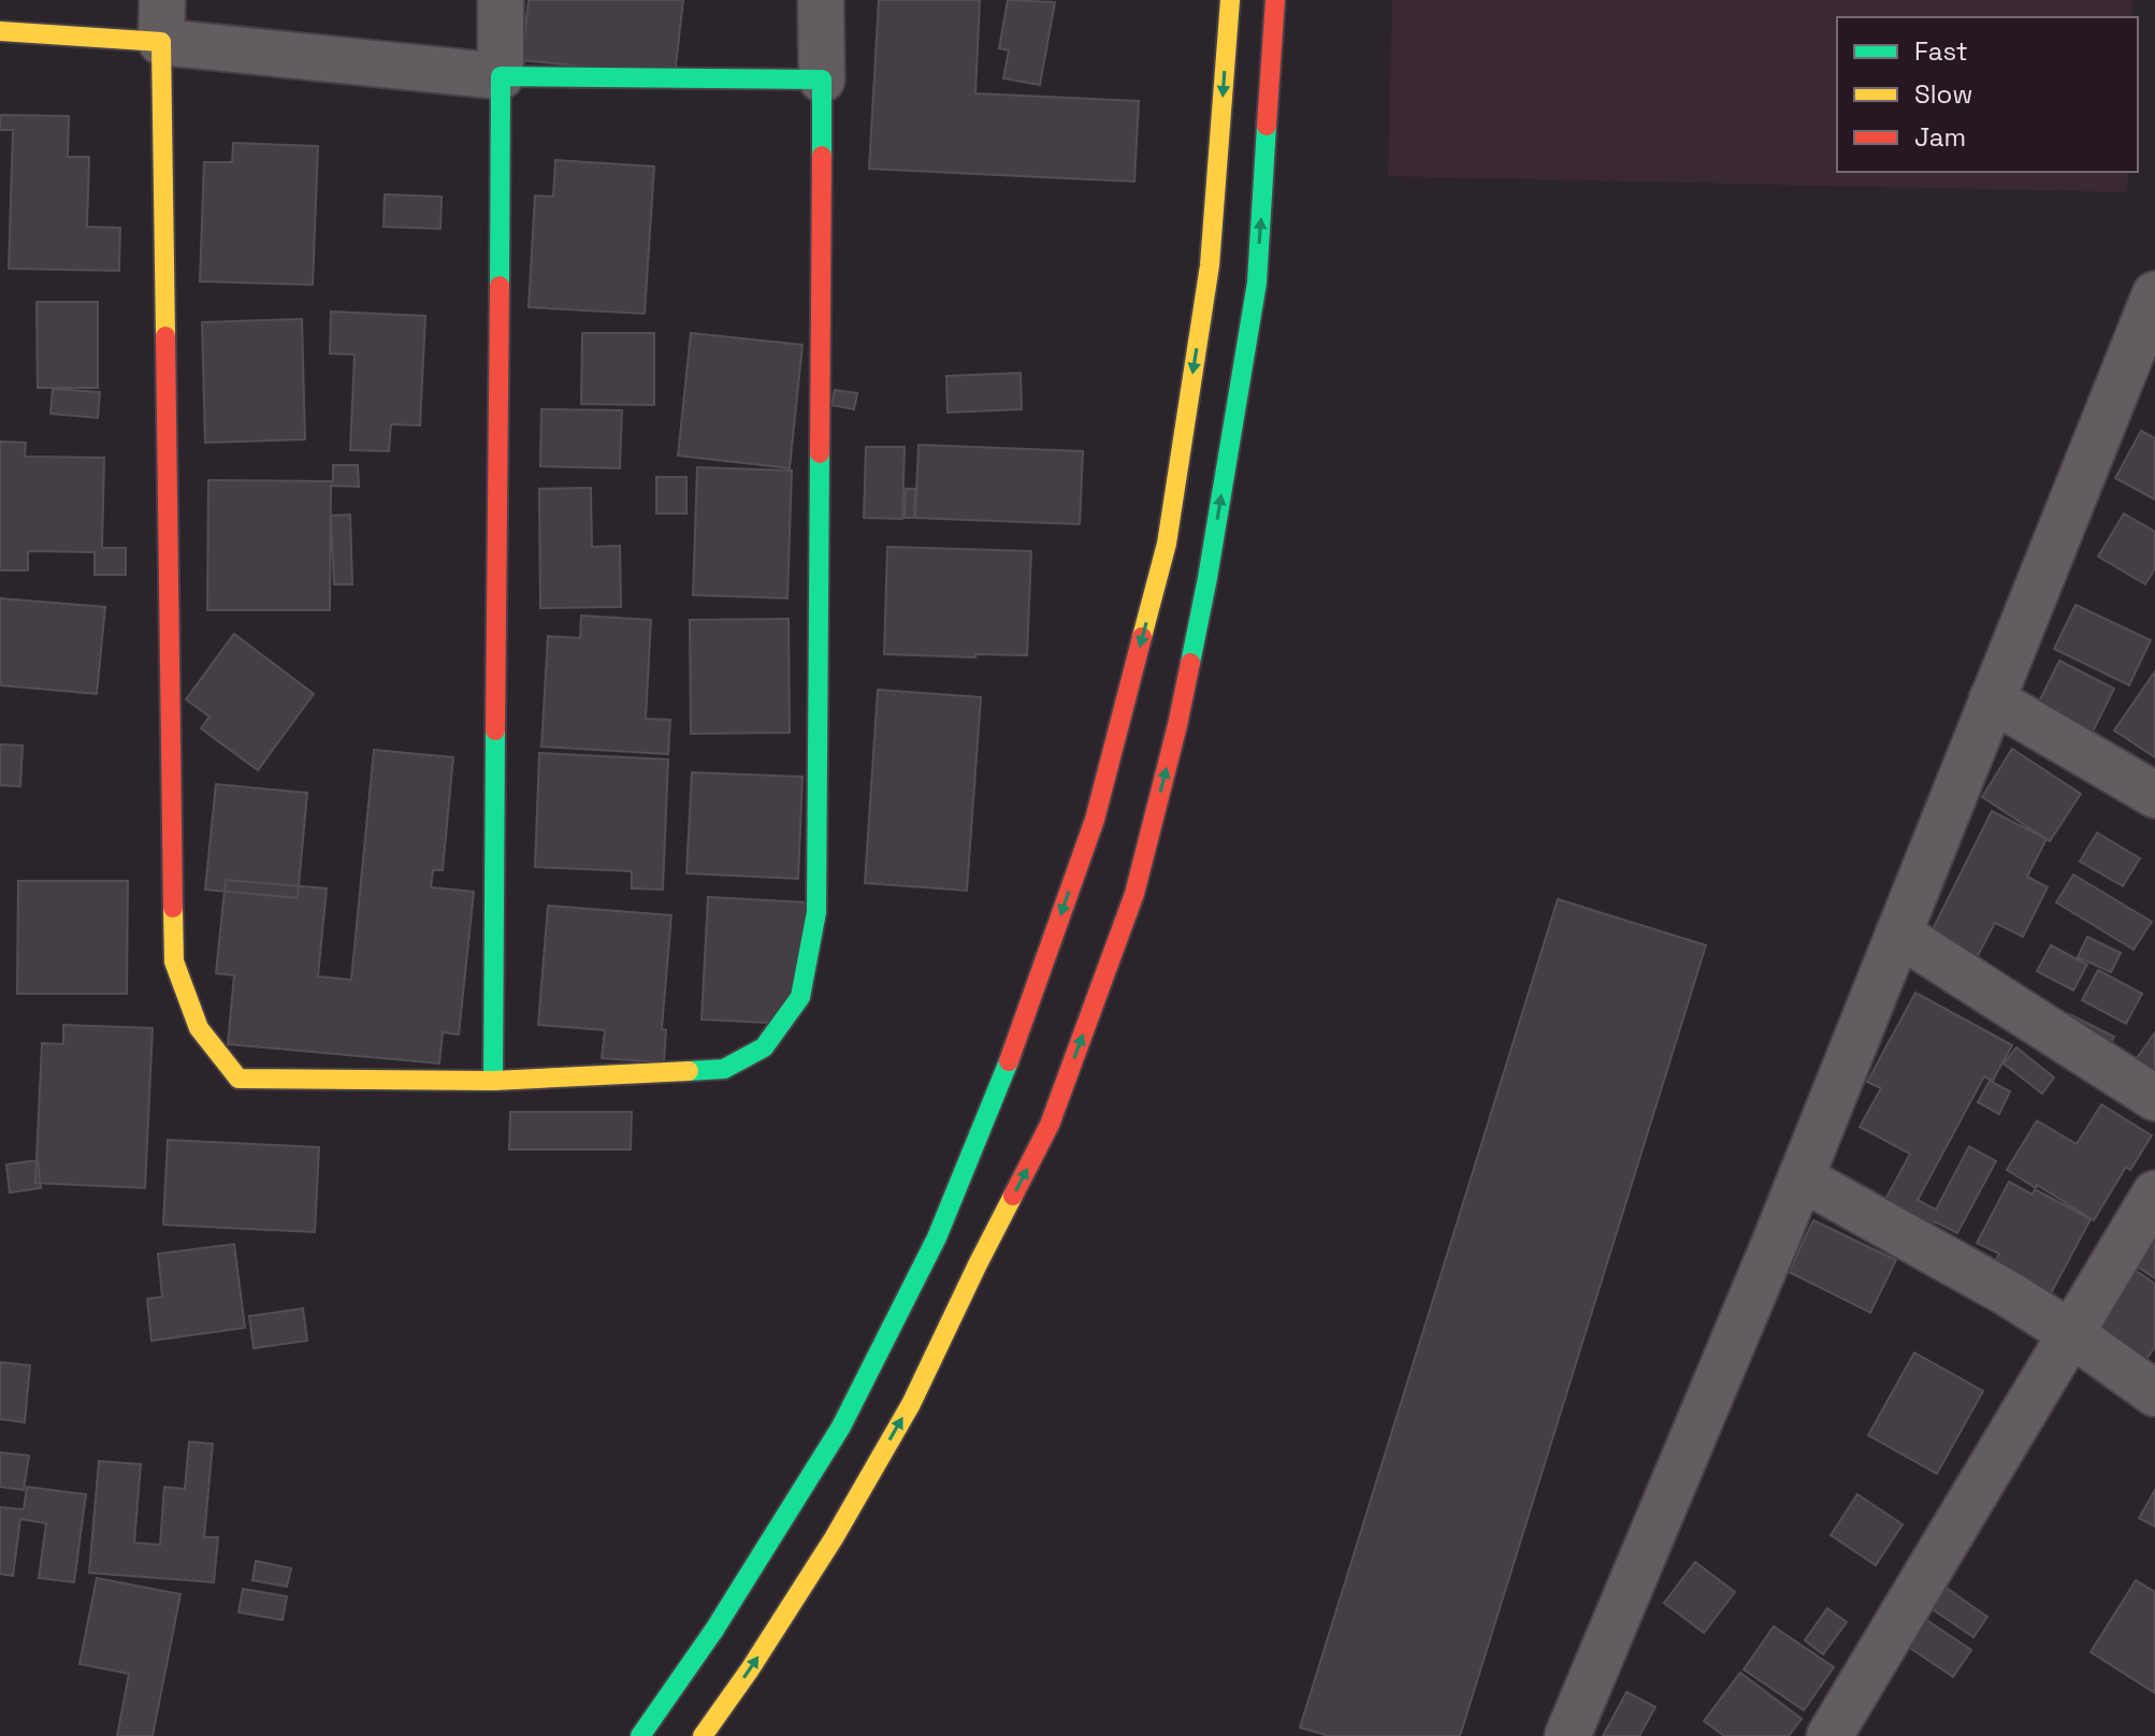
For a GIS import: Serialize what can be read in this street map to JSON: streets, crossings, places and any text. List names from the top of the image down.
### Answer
{
  "legend": ["Fast", "Slow", "Jam"]
}
